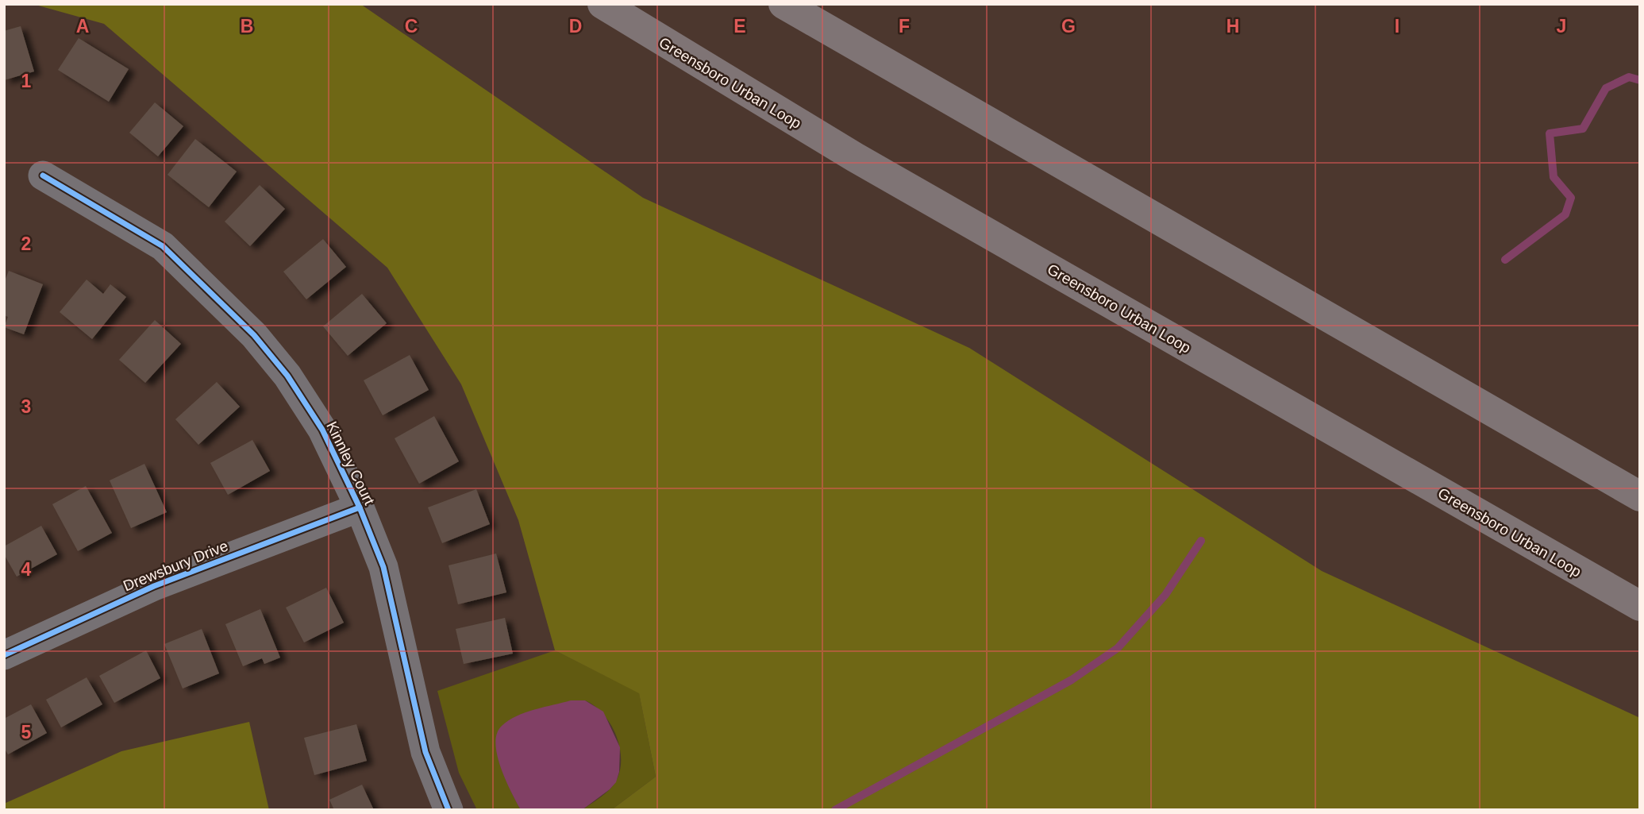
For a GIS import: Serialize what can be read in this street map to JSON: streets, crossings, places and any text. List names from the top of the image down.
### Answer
{
  "streets": {
    "highway": ["Greensboro Urban Loop"],
    "street": ["Kinnley Court", "Drewsbury Drive"]
  },
  "crossings": [
    ["Kinnley Court", "Drewsbury Drive"]
  ],
  "grid": {
    "columns": [
      "A",
      "B",
      "C",
      "D",
      "E",
      "F",
      "G",
      "H",
      "I",
      "J"
    ],
    "rows": [
      "1",
      "2",
      "3",
      "4",
      "5"
    ]
  }
}
